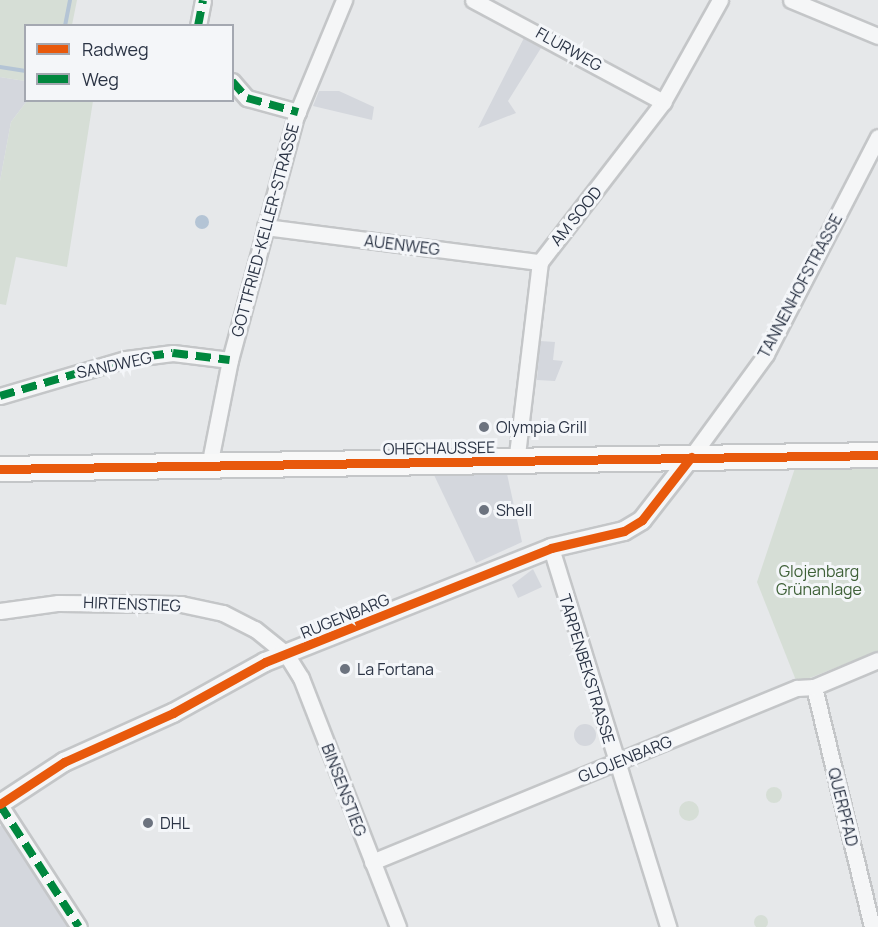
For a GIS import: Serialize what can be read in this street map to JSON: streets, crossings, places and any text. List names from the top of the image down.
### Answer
{
  "streets": {
    "main road": ["OHECHAUSSEE"],
    "street": [
      "FLURWEG",
      "AM SOOD",
      "GOTTFRIED-KELLER-STRASSE",
      "AUENWEG",
      "TANNENHOFSTRASSE",
      "SANDWEG",
      "HIRTENSTIEG",
      "RUGENBARG",
      "TARPENBEKSTRASSE",
      "GLOJENBARG",
      "BINSENSTIEG",
      "QUERPFAD"
    ]
  },
  "crossings": [
    ["FLURWEG", "AM SOOD"],
    ["AM SOOD", "AUENWEG"],
    ["AM SOOD", "OHECHAUSSEE"],
    ["GOTTFRIED-KELLER-STRASSE", "AUENWEG"],
    ["GOTTFRIED-KELLER-STRASSE", "SANDWEG"],
    ["GOTTFRIED-KELLER-STRASSE", "OHECHAUSSEE"],
    ["TANNENHOFSTRASSE", "OHECHAUSSEE"],
    ["TANNENHOFSTRASSE", "RUGENBARG"],
    ["OHECHAUSSEE", "RUGENBARG"],
    ["HIRTENSTIEG", "RUGENBARG"],
    ["HIRTENSTIEG", "BINSENSTIEG"],
    ["RUGENBARG", "TARPENBEKSTRASSE"],
    ["RUGENBARG", "BINSENSTIEG"],
    ["TARPENBEKSTRASSE", "GLOJENBARG"],
    ["GLOJENBARG", "BINSENSTIEG"],
    ["GLOJENBARG", "QUERPFAD"]
  ],
  "parks": ["Glojenbarg Grünanlage"],
  "places": [
    "Olympia Grill",
    "Shell",
    "La Fortana",
    "DHL"
  ],
  "legend": ["Radweg", "Weg"]
}
